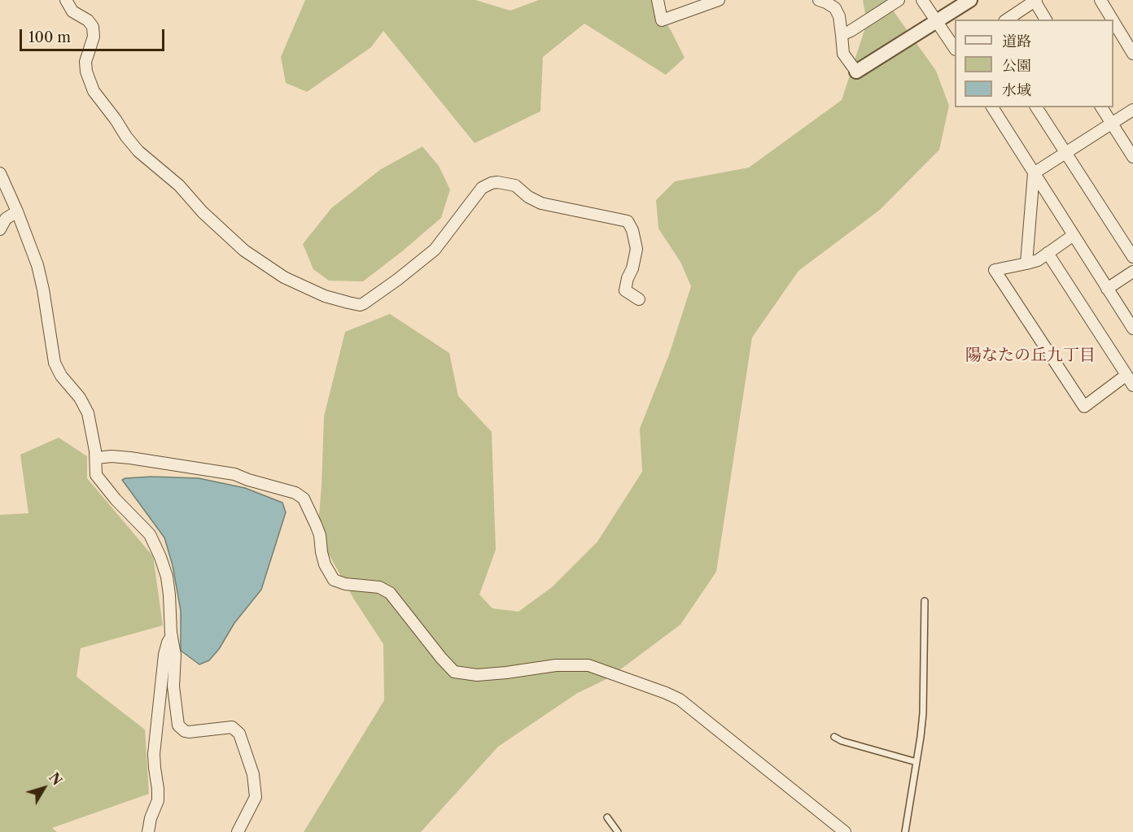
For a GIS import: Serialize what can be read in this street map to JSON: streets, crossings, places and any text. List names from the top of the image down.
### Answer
{
  "districts": ["陽なたの丘九丁目"],
  "legend": ["道路", "公園", "水域"],
  "scale_bar": "100 m",
  "north": "top right"
}
